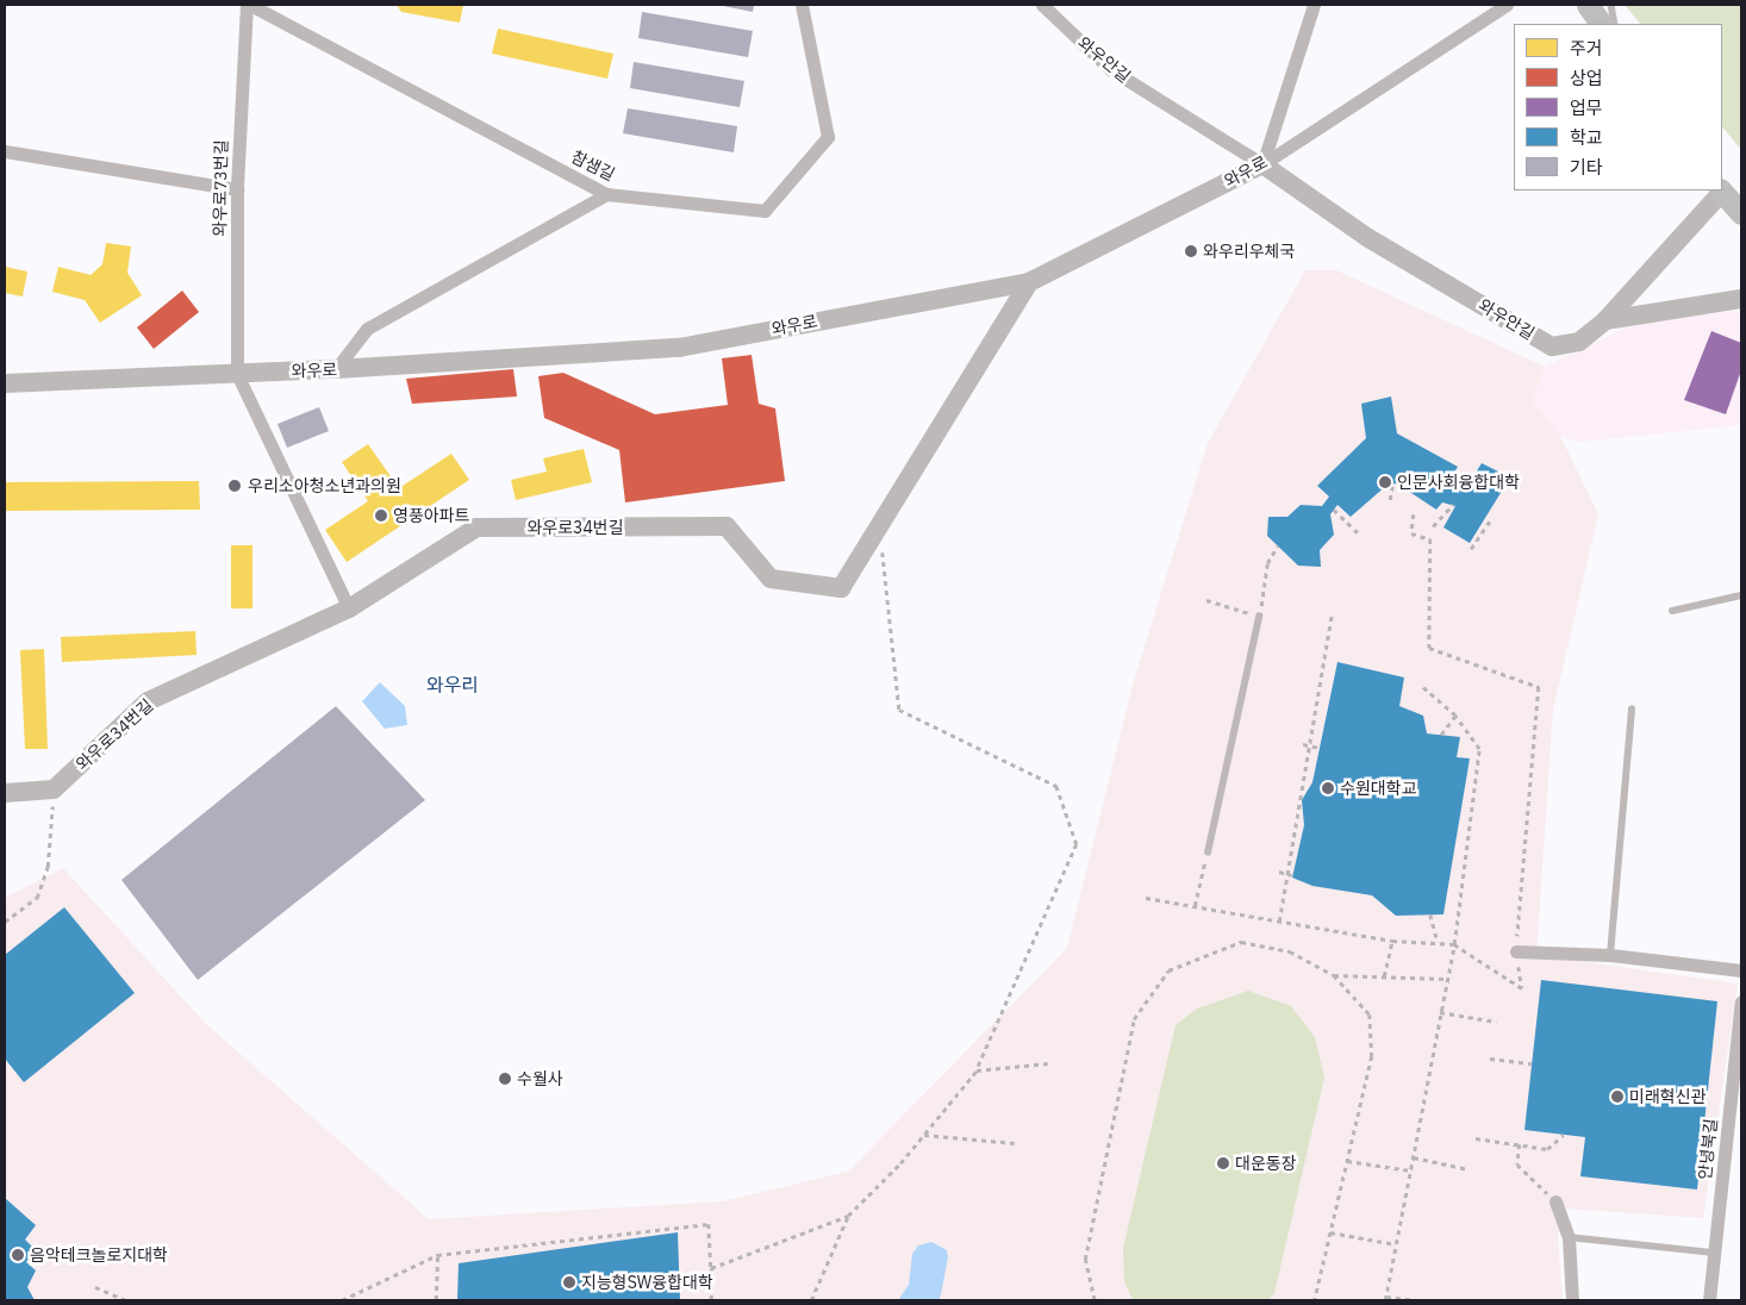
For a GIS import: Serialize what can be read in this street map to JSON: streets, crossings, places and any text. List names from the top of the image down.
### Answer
{
  "streets": {
    "street": [
      "와우안길",
      "참샘길",
      "와우로",
      "와우로73번길",
      "와우로34번길",
      "안녕북길"
    ]
  },
  "crossings": [
    ["와우안길", "와우로"],
    ["참샘길", "와우로73번길"],
    ["와우로", "와우로73번길"],
    ["와우로", "와우로34번길"]
  ],
  "districts": ["와우리"],
  "places": [
    "와우리우체국",
    "인문사회융합대학",
    "우리소아청소년과의원",
    "영풍아파트",
    "수원대학교",
    "수월사",
    "미래혁신관",
    "대운동장",
    "음악테크놀로지대학",
    "지능형SW융합대학"
  ],
  "legend": [
    "주거",
    "상업",
    "업무",
    "학교",
    "기타"
  ]
}
